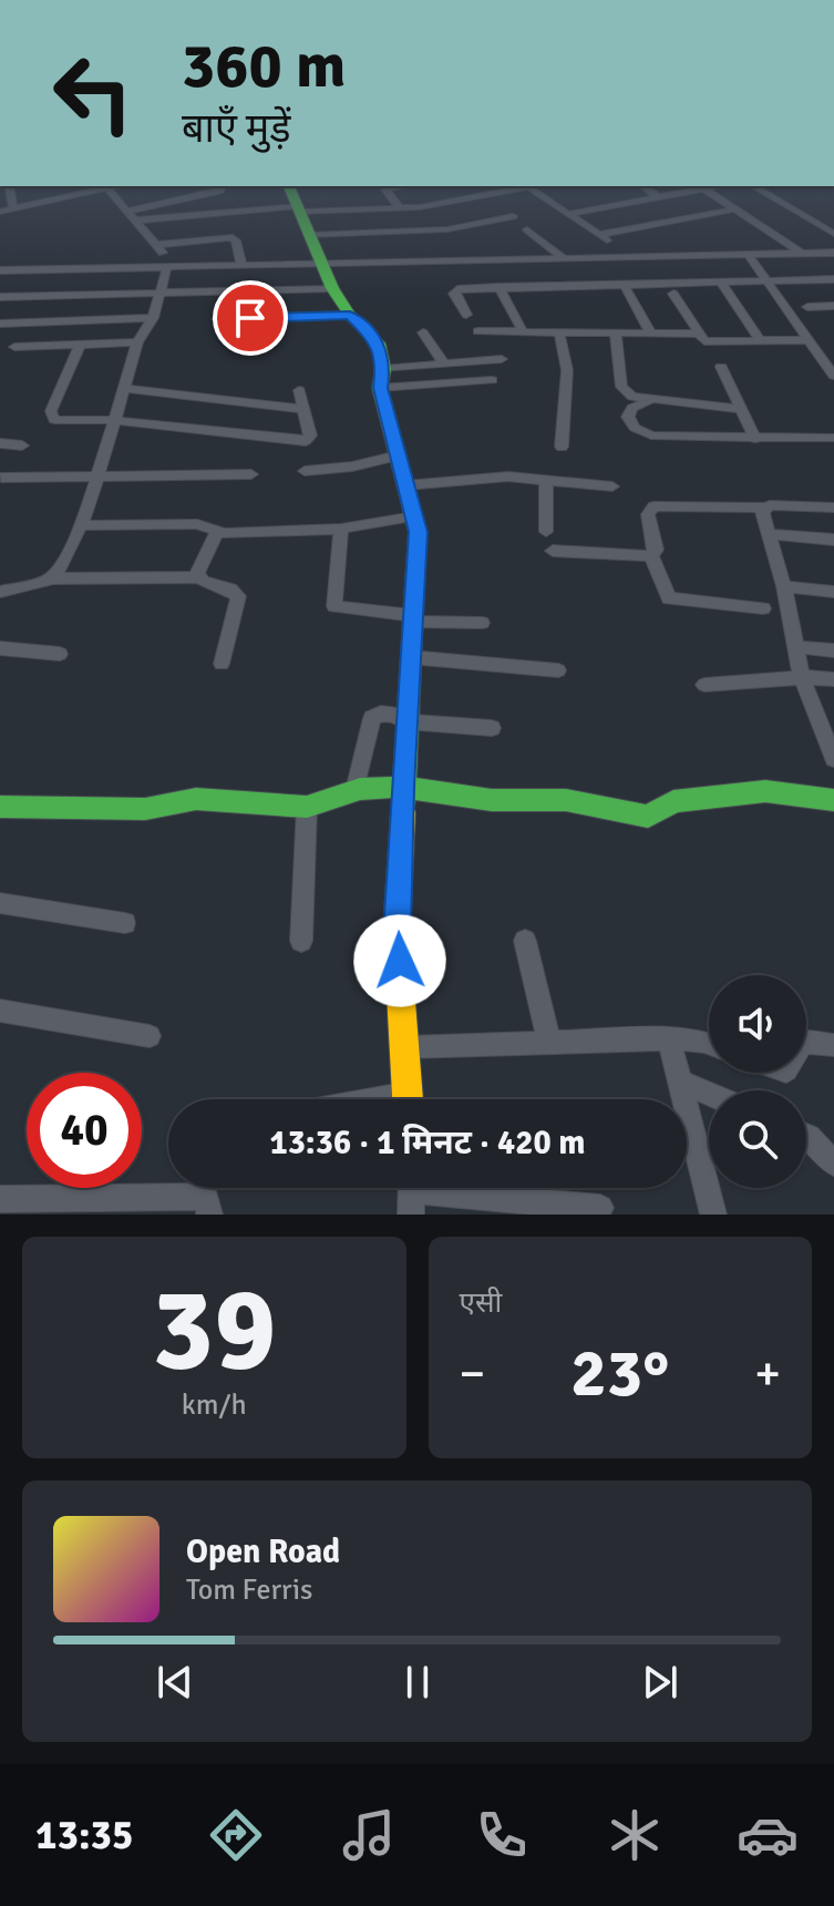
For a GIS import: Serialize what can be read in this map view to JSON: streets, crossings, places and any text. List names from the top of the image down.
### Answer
{
  "page": {
    "turn": ["360 m", "बाएँ मुड़ें"],
    "limit": "40",
    "trip": "13:36 · 1 मिनट · 420 m",
    "tile": [
      ["39", "km/h"],
      "एसी"
    ],
    "heat": ["−", "23°", "+"],
    "song": ["Open Road", "Tom Ferris"],
    "tabs": "13:35"
  }
}
